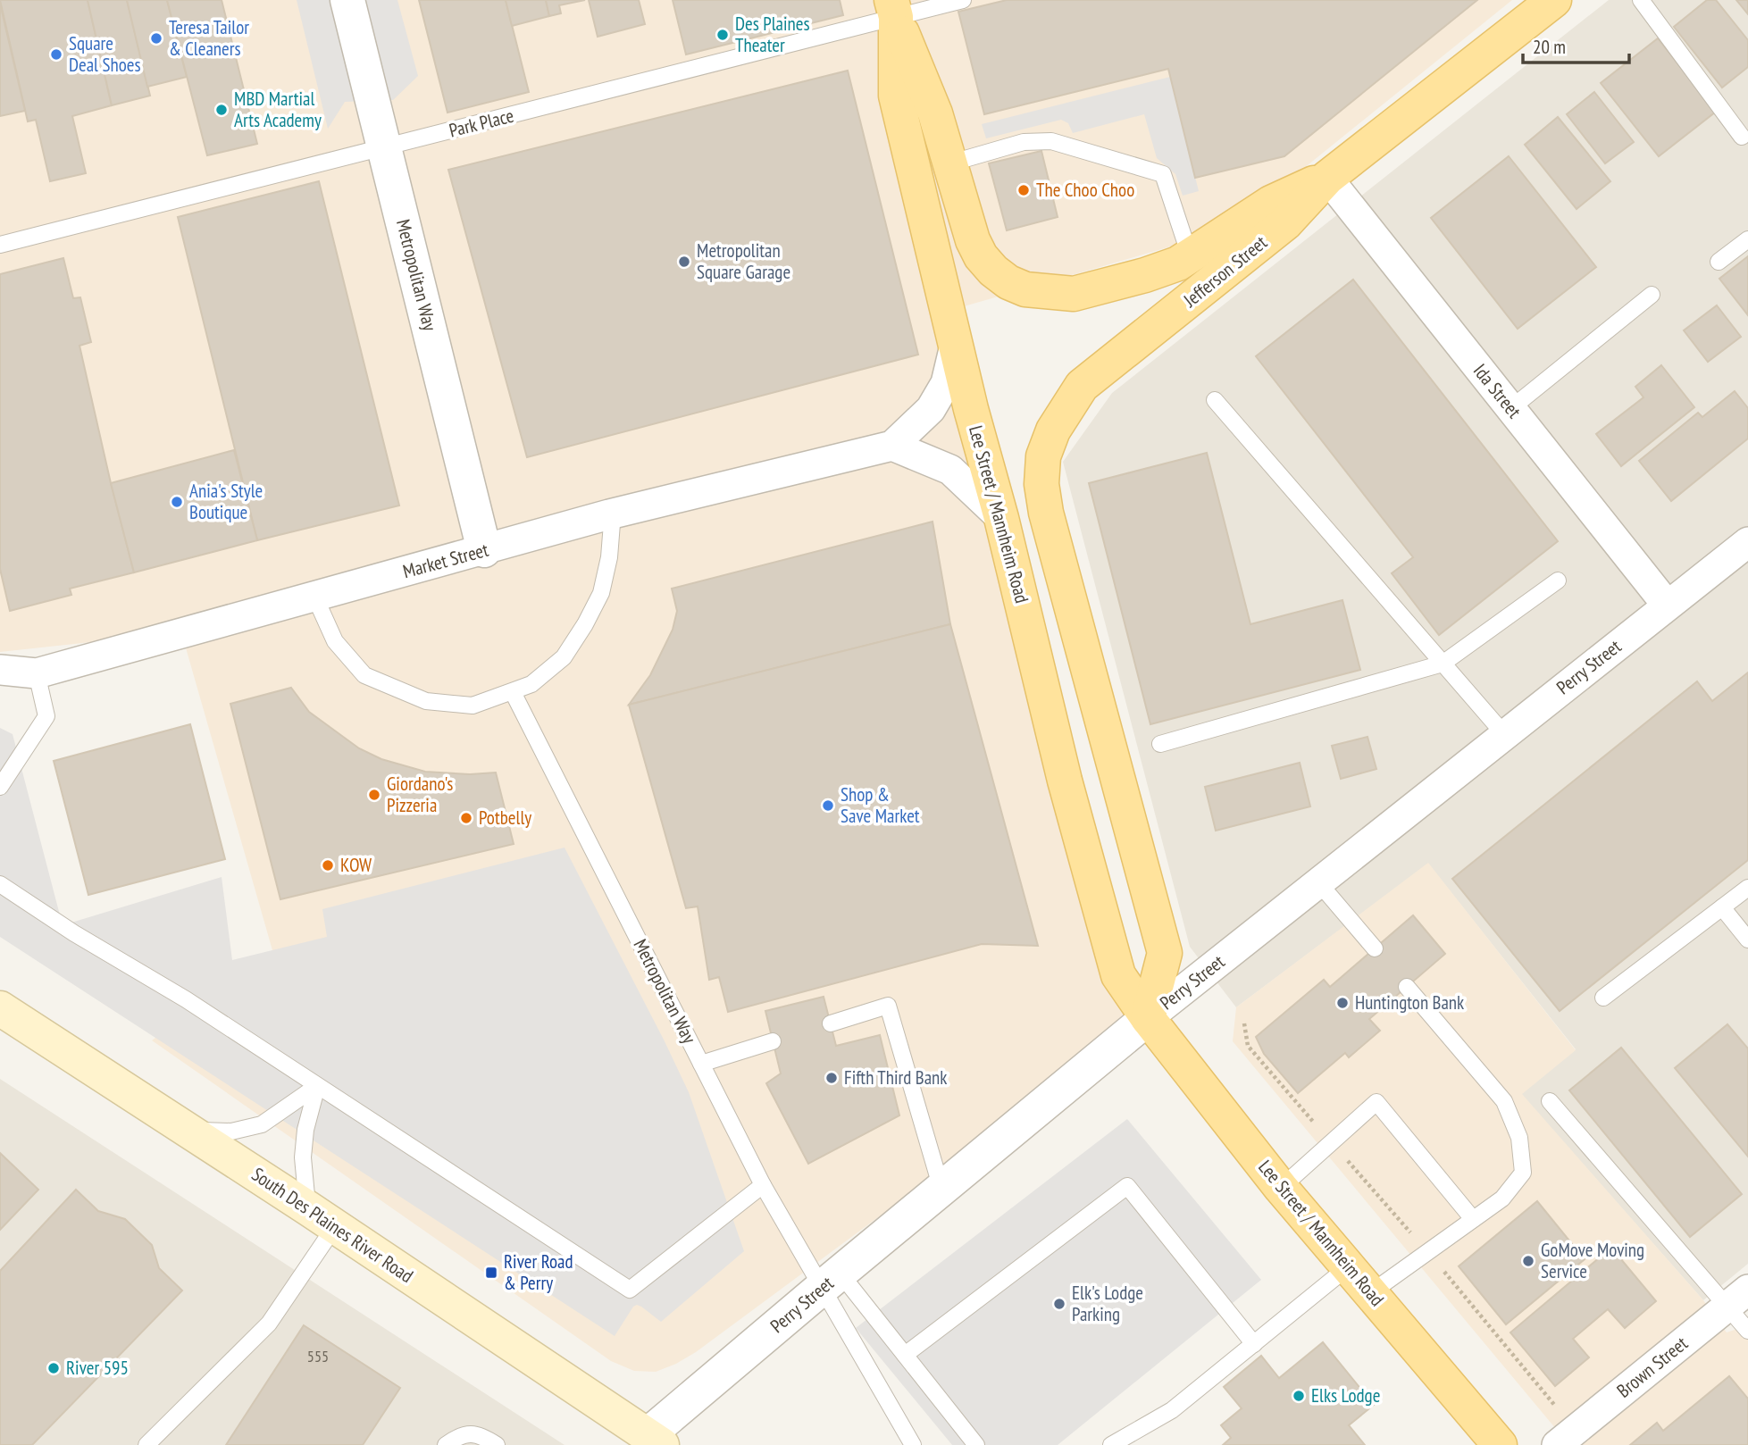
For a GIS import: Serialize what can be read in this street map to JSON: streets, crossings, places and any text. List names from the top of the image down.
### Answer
{
  "streets": {
    "main road": ["Jefferson Street", "Lee Street / Mannheim Road", "South Des Plaines River Road"],
    "street": [
      "Metropolitan Way",
      "Ida Street",
      "Market Street",
      "Perry Street",
      "Brown Street"
    ],
    "lane": ["Park Place"]
  },
  "crossings": [
    ["Park Place", "Metropolitan Way"],
    ["Park Place", "Lee Street / Mannheim Road"],
    ["Jefferson Street", "Ida Street"],
    ["Jefferson Street", "Lee Street / Mannheim Road"],
    ["Jefferson Street", "Perry Street"],
    ["Metropolitan Way", "Market Street"],
    ["Metropolitan Way", "Perry Street"],
    ["Ida Street", "Perry Street"],
    ["Lee Street / Mannheim Road", "Market Street"],
    ["Lee Street / Mannheim Road", "Perry Street"],
    ["Perry Street", "South Des Plaines River Road"]
  ],
  "places": {
    "other": [
      "Des Plaines Theater",
      "Teresa Tailor & Cleaners",
      "Square Deal Shoes",
      "MBD Martial Arts Academy",
      "The Choo Choo",
      "Metropolitan Square Garage",
      "Ania's Style Boutique",
      "Giordano's Pizzeria",
      "Shop & Save Market",
      "Potbelly",
      "KOW",
      "Huntington Bank",
      "Fifth Third Bank",
      "GoMove Moving Service",
      "Elk's Lodge Parking",
      "River 595",
      "Elks Lodge"
    ],
    "transit": ["River Road & Perry"]
  },
  "house_numbers": ["555"],
  "scale_bar": "20 m"
}
